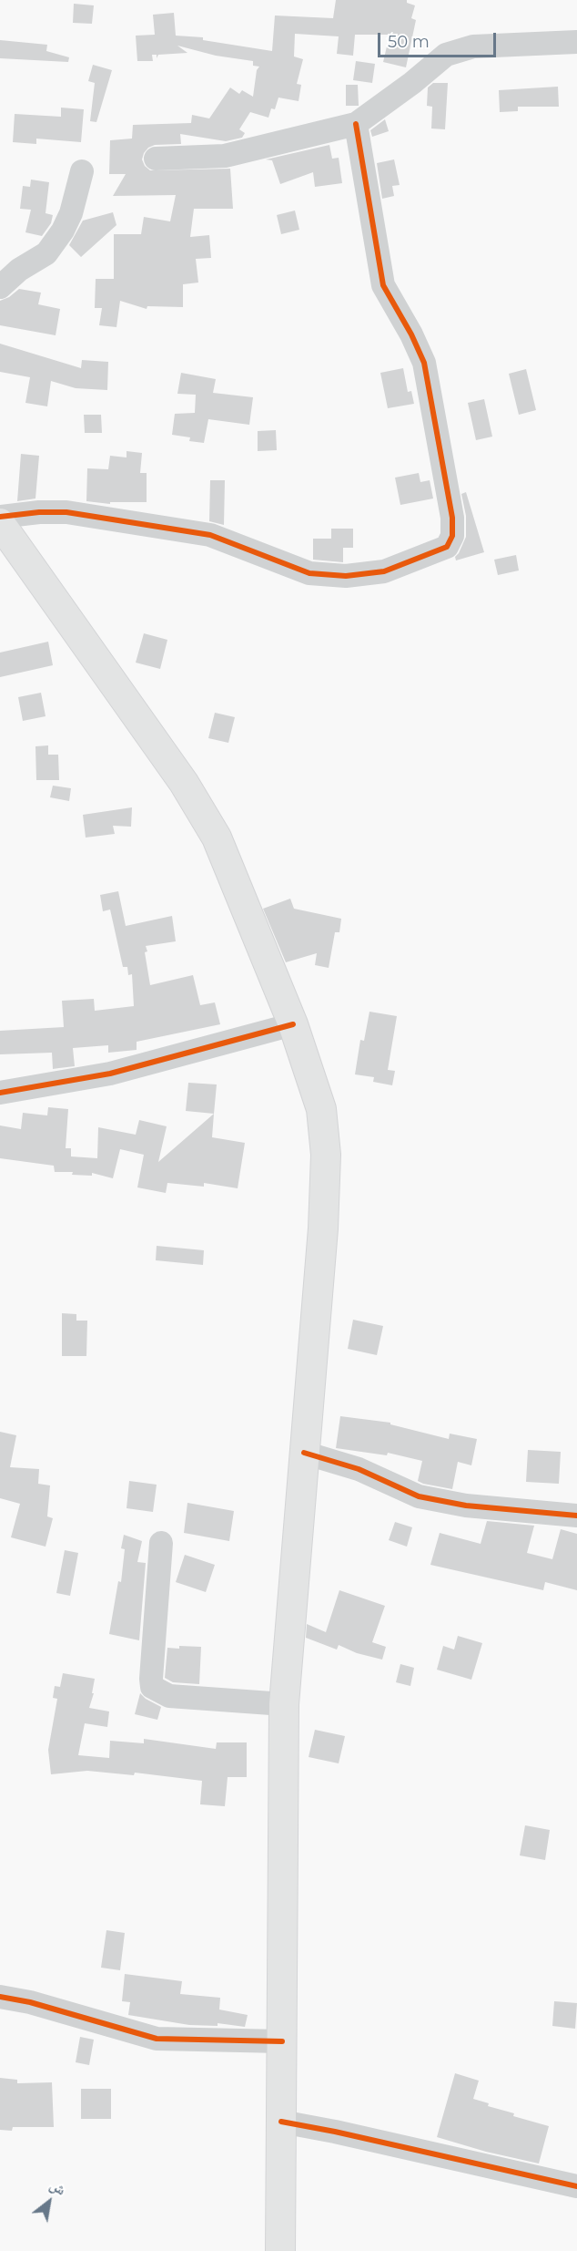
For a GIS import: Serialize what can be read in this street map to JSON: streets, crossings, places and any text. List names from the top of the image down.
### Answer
{
  "scale_bar": "50 m",
  "north": "top right"
}
